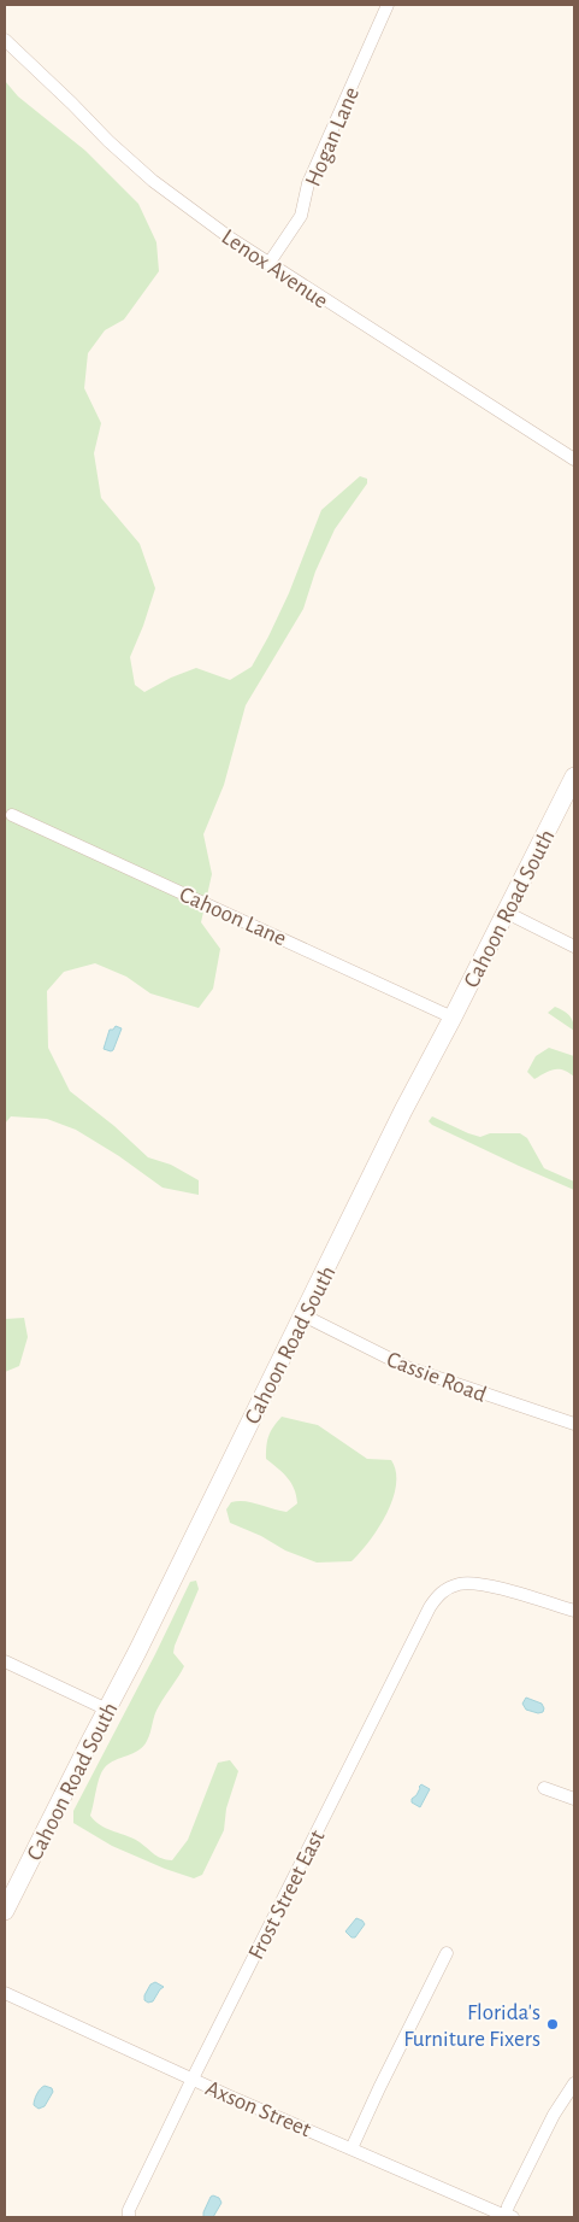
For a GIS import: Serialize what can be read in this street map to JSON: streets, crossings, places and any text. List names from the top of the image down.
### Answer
{
  "streets": {
    "main road": ["Cahoon Road South"],
    "street": [
      "Hogan Lane",
      "Lenox Avenue",
      "Cahoon Lane",
      "Cassie Road",
      "Frost Street East",
      "Axson Street"
    ]
  },
  "crossings": [
    ["Hogan Lane", "Lenox Avenue"],
    ["Cahoon Road South", "Cahoon Lane"],
    ["Cahoon Road South", "Cassie Road"],
    ["Frost Street East", "Axson Street"]
  ],
  "places": ["Florida's Furniture Fixers"]
}
